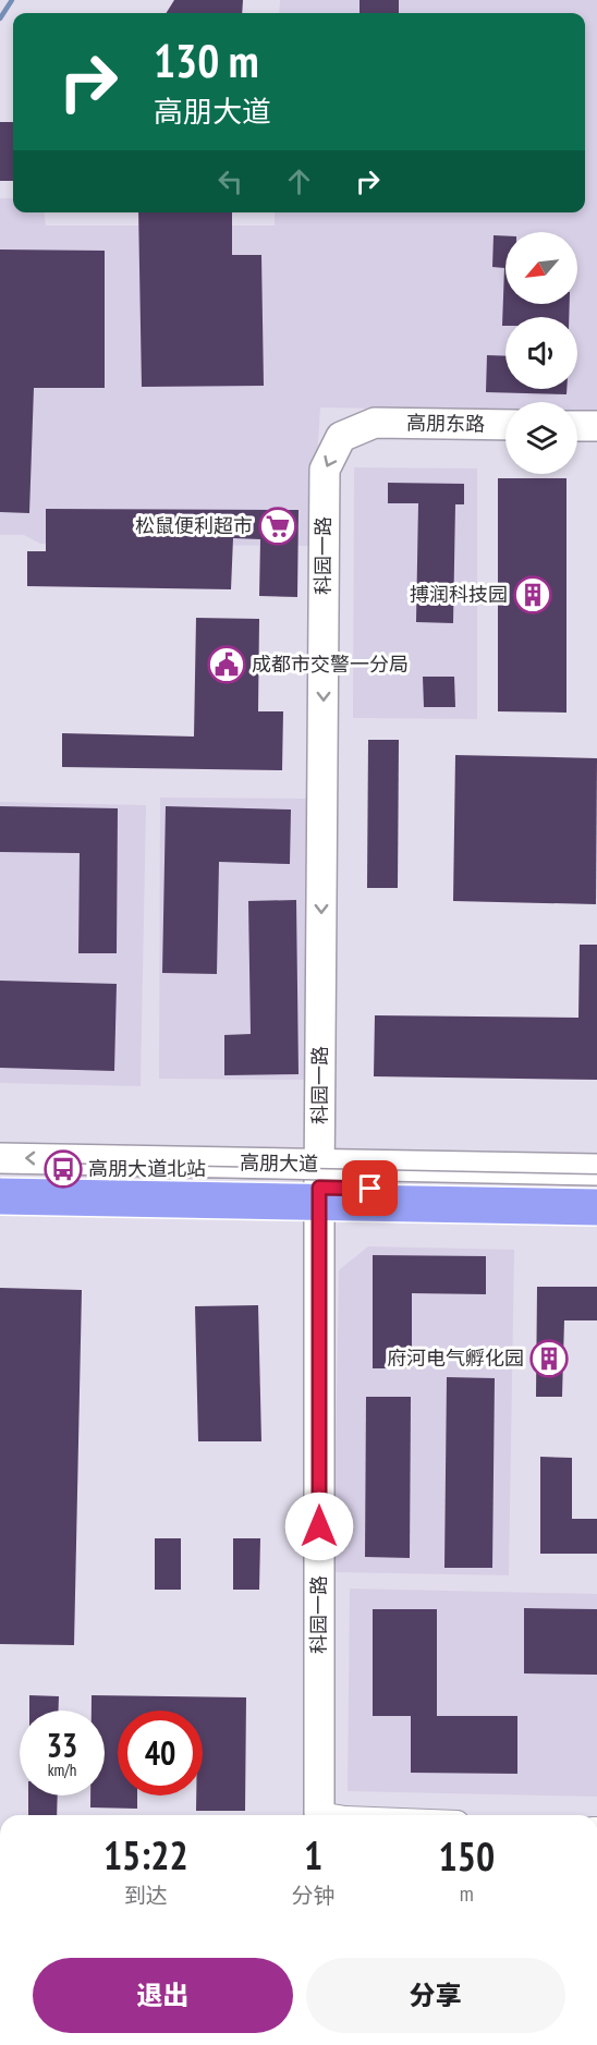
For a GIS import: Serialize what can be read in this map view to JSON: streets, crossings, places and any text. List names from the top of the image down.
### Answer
{
  "streets": {
    "street": ["高朋东路", "科园一路", "高朋大道"]
  },
  "crossings": [
    ["高朋东路", "科园一路"],
    ["科园一路", "高朋大道"]
  ],
  "one_way": ["科园一路"],
  "places": {
    "supermarket": ["松鼠便利超市"],
    "building": ["搏润科技园", "府河电气孵化园"],
    "public building": ["成都市交警一分局"],
    "bus stop": ["高朋大道北站"]
  },
  "north": "bottom left",
  "page": {
    "turn": ["130 m", "高朋大道"],
    "speed": "33 km/h",
    "limit": "40",
    "eta": [
      "15:22",
      "到达",
      "1",
      "分钟",
      "150",
      "m"
    ],
    "buttons": ["退出", "分享"]
  }
}
